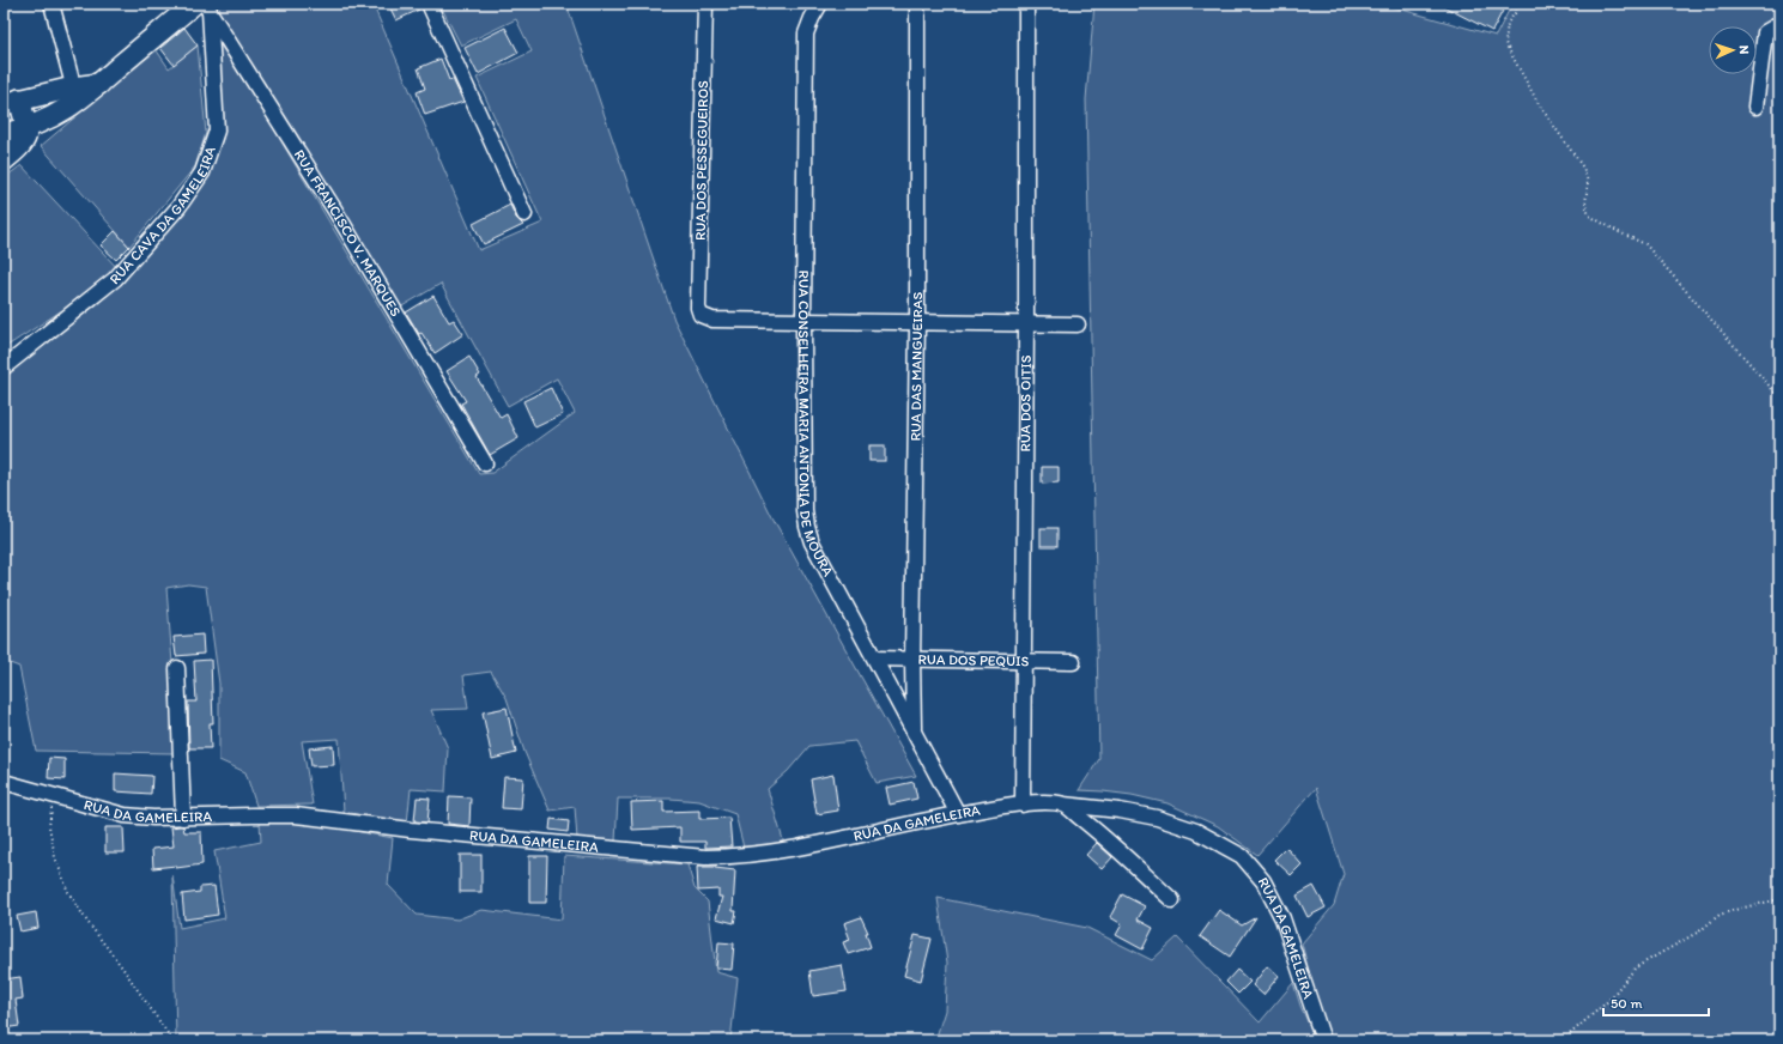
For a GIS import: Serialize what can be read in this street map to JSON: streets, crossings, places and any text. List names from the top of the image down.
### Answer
{
  "streets": {
    "street": [
      "RUA DOS PESSEGUEIROS",
      "RUA CAVA DA GAMELEIRA",
      "RUA FRANCISCO V. MARQUES",
      "RUA DAS MANGUEIRAS",
      "RUA DOS OITIS",
      "RUA CONSELHEIRA MARIA ANTONIA DE MOURA",
      "RUA DOS PEQUIS",
      "RUA DA GAMELEIRA"
    ]
  },
  "crossings": [
    ["RUA DOS PESSEGUEIROS", "RUA CONSELHEIRA MARIA ANTONIA DE MOURA"],
    ["RUA CAVA DA GAMELEIRA", "RUA FRANCISCO V. MARQUES"],
    ["RUA DAS MANGUEIRAS", "RUA CONSELHEIRA MARIA ANTONIA DE MOURA"],
    ["RUA DAS MANGUEIRAS", "RUA DOS PEQUIS"],
    ["RUA DOS OITIS", "RUA DOS PEQUIS"],
    ["RUA DOS OITIS", "RUA DA GAMELEIRA"],
    ["RUA CONSELHEIRA MARIA ANTONIA DE MOURA", "RUA DOS PEQUIS"],
    ["RUA CONSELHEIRA MARIA ANTONIA DE MOURA", "RUA DA GAMELEIRA"]
  ],
  "scale_bar": "50 m",
  "north": "right"
}
